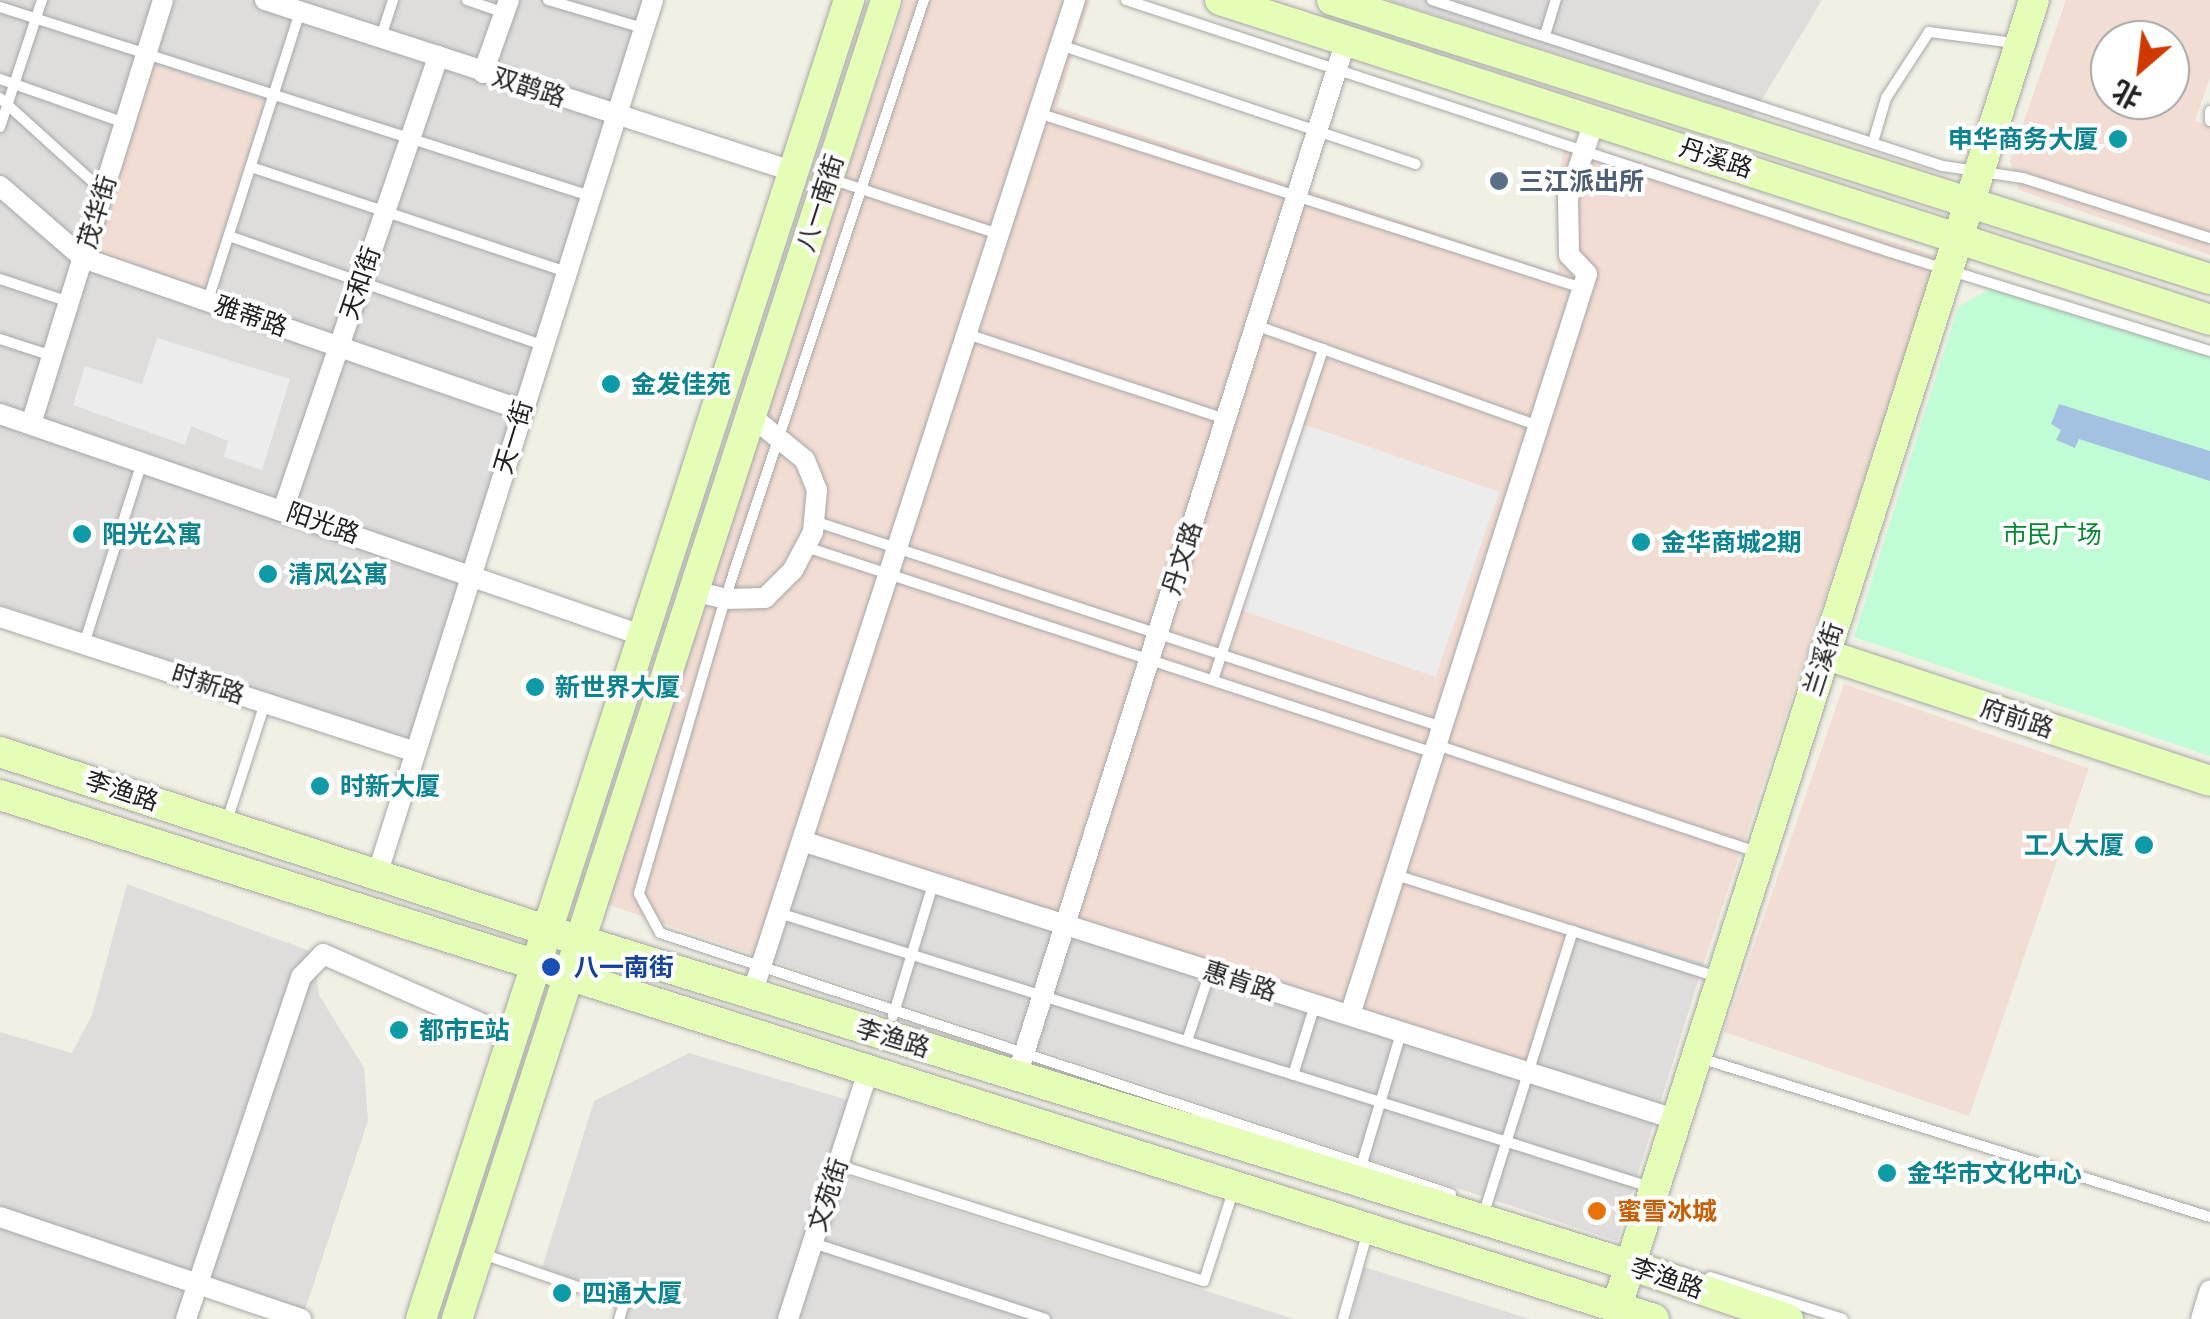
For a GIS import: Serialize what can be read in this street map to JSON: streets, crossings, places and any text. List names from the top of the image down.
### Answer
{
  "streets": {
    "main road": [
      "丹溪路",
      "八一南街",
      "兰溪街",
      "府前路",
      "李渔路"
    ],
    "street": [
      "双鹊路",
      "茂华街",
      "天和街",
      "雅蒂路",
      "天一街",
      "阳光路",
      "丹文路",
      "时新路",
      "惠肯路",
      "文苑街"
    ]
  },
  "crossings": [
    ["双鹊路", "八一南街"],
    ["双鹊路", "天和街"],
    ["双鹊路", "天一街"],
    ["丹溪路", "丹文路"],
    ["丹溪路", "兰溪街"],
    ["八一南街", "阳光路"],
    ["八一南街", "李渔路"],
    ["茂华街", "雅蒂路"],
    ["茂华街", "阳光路"],
    ["天和街", "雅蒂路"],
    ["天和街", "阳光路"],
    ["雅蒂路", "天一街"],
    ["天一街", "阳光路"],
    ["天一街", "时新路"],
    ["天一街", "李渔路"],
    ["丹文路", "李渔路"],
    ["丹文路", "惠肯路"],
    ["兰溪街", "府前路"],
    ["兰溪街", "李渔路"],
    ["兰溪街", "惠肯路"],
    ["李渔路", "文苑街"]
  ],
  "parks": ["市民广场"],
  "places": [
    "申华商务大厦",
    "三江派出所",
    "金发佳苑",
    "阳光公寓",
    "金华商城2期",
    "清风公寓",
    "新世界大厦",
    "时新大厦",
    "工人大厦",
    "八一南街",
    "都市E站",
    "金华市文化中心",
    "蜜雪冰城",
    "四通大厦"
  ],
  "north": "bottom left"
}
